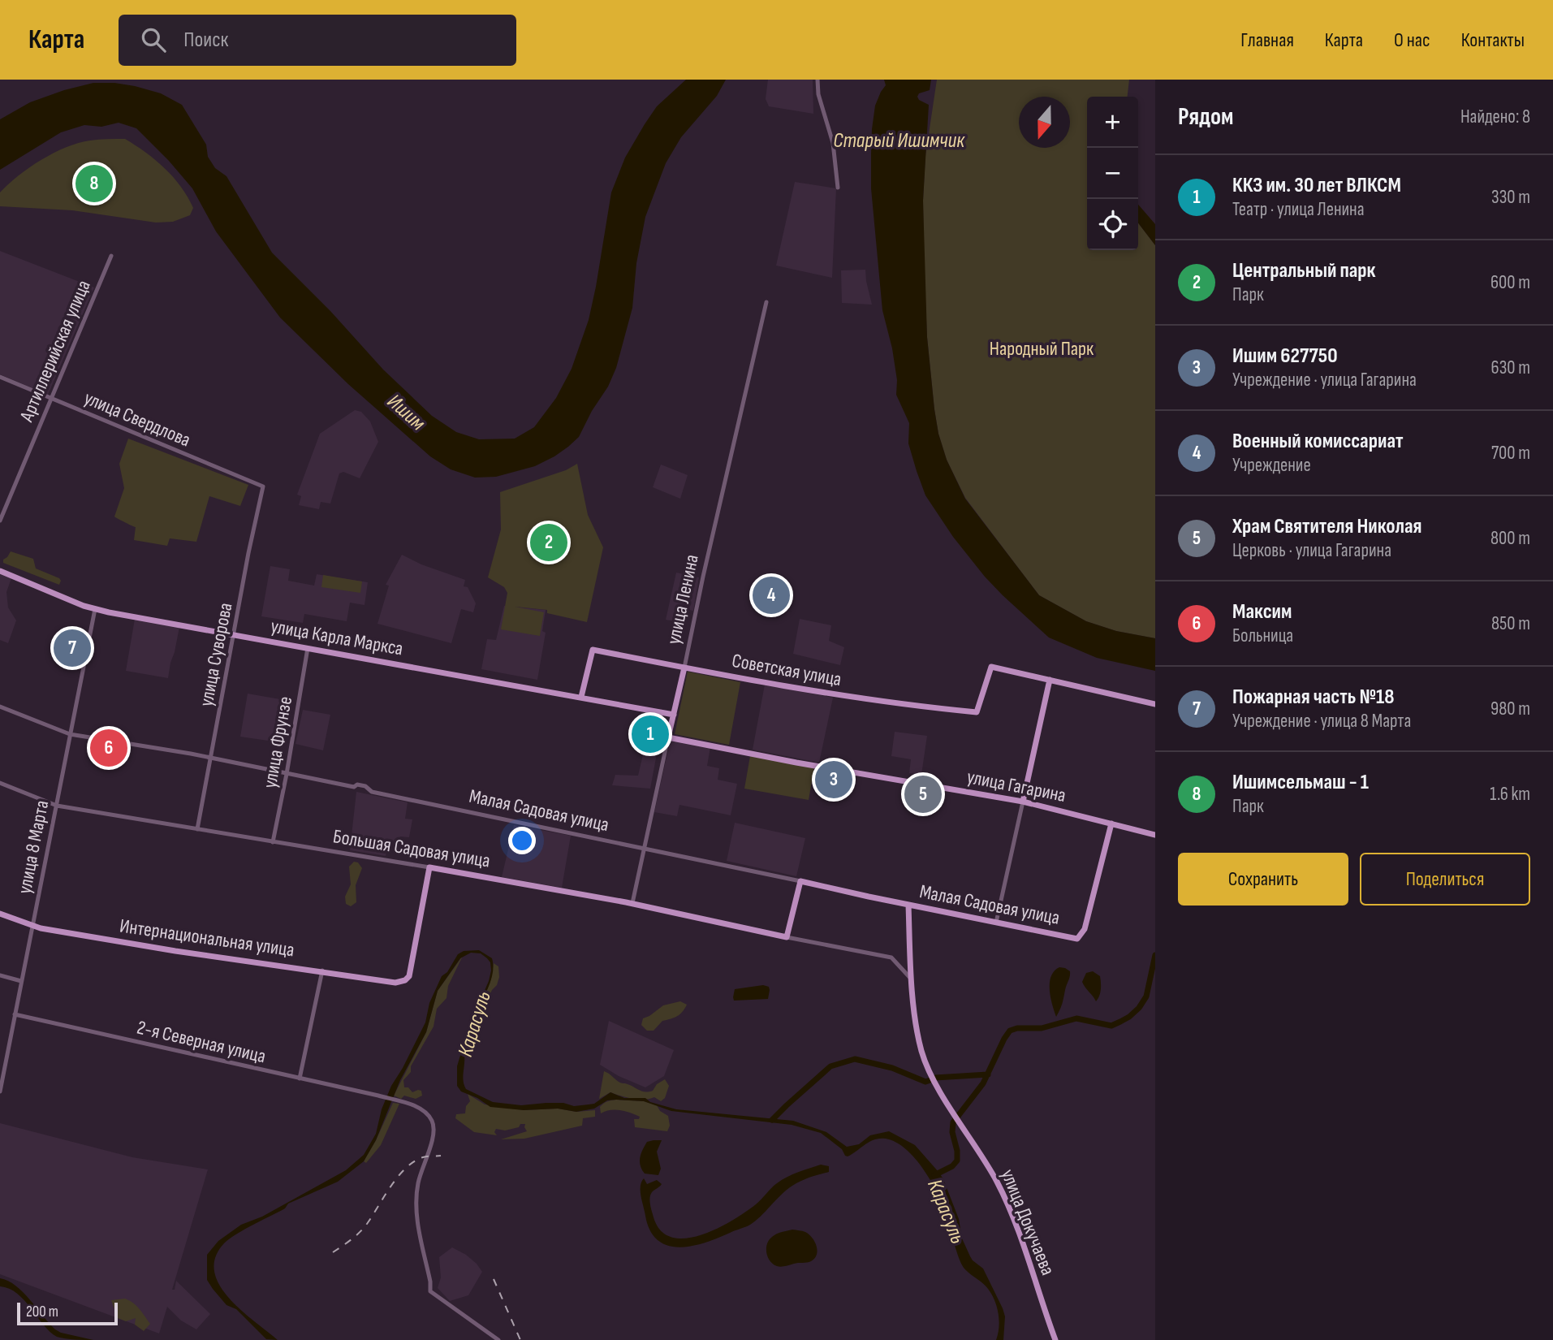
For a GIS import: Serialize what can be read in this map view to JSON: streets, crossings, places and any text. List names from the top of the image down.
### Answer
{
  "streets": {
    "main road": [
      "улица Ленина",
      "улица Карла Маркса",
      "Советская улица",
      "улица Гагарина",
      "Малая Садовая улица",
      "Большая Садовая улица",
      "Интернациональная улица",
      "улица Докучаева"
    ],
    "street": [
      "Артиллерийская улица",
      "улица Свердлова",
      "улица Суворова",
      "улица Фрунзе",
      "улица 8 Марта",
      "2-я Северная улица"
    ]
  },
  "crossings": [
    ["Артиллерийская улица", "улица Свердлова"],
    ["улица Свердлова", "улица Суворова"],
    ["улица Ленина", "улица Карла Маркса"],
    ["улица Ленина", "Советская улица"],
    ["улица Ленина", "улица Гагарина"],
    ["улица Ленина", "Малая Садовая улица"],
    ["улица Ленина", "Большая Садовая улица"],
    ["улица Карла Маркса", "улица Суворова"],
    ["улица Карла Маркса", "Советская улица"],
    ["улица Карла Маркса", "улица Фрунзе"],
    ["улица Карла Маркса", "улица 8 Марта"],
    ["улица Суворова", "Малая Садовая улица"],
    ["улица Суворова", "Большая Садовая улица"],
    ["улица Фрунзе", "Малая Садовая улица"],
    ["улица Фрунзе", "Большая Садовая улица"],
    ["улица Гагарина", "Малая Садовая улица"],
    ["Малая Садовая улица", "улица 8 Марта"],
    ["Малая Садовая улица", "улица Докучаева"],
    ["улица 8 Марта", "Большая Садовая улица"],
    ["улица 8 Марта", "Интернациональная улица"],
    ["улица 8 Марта", "2-я Северная улица"],
    ["Большая Садовая улица", "Интернациональная улица"],
    ["Большая Садовая улица", "улица Докучаева"]
  ],
  "water": ["Старый Ишимчик", "Ишим", "Карасуль"],
  "parks": ["Народный Парк"],
  "scale_bar": "200 m",
  "north": "bottom",
  "page": {
    "header": "Карта",
    "search": "Поиск",
    "nav": [
      "Главная",
      "Карта",
      "О нас",
      "Контакты"
    ],
    "heading": ["Рядом", "Найдено: 8"],
    "map_buttons": ["+", "−"],
    "list": [
      {
        "mark": "1",
        "name": "ККЗ им. 30 лет ВЛКСМ",
        "note": "Театр · улица Ленина",
        "value": "330 m"
      },
      {
        "mark": "2",
        "name": "Центральный парк",
        "note": "Парк",
        "value": "600 m"
      },
      {
        "mark": "3",
        "name": "Ишим 627750",
        "note": "Учреждение · улица Гагарина",
        "value": "630 m"
      },
      {
        "mark": "4",
        "name": "Военный комиссариат",
        "note": "Учреждение",
        "value": "700 m"
      },
      {
        "mark": "5",
        "name": "Храм Святителя Николая",
        "note": "Церковь · улица Гагарина",
        "value": "800 m"
      },
      {
        "mark": "6",
        "name": "Максим",
        "note": "Больница",
        "value": "850 m"
      },
      {
        "mark": "7",
        "name": "Пожарная часть №18",
        "note": "Учреждение · улица 8 Марта",
        "value": "980 m"
      },
      {
        "mark": "8",
        "name": "Ишимсельмаш - 1",
        "note": "Парк",
        "value": "1.6 km"
      }
    ],
    "pins": [
      "8",
      "2",
      "4",
      "7",
      "1",
      "6",
      "3",
      "5"
    ],
    "buttons": ["Сохранить", "Поделиться"],
    "scale": "200 m"
  }
}
